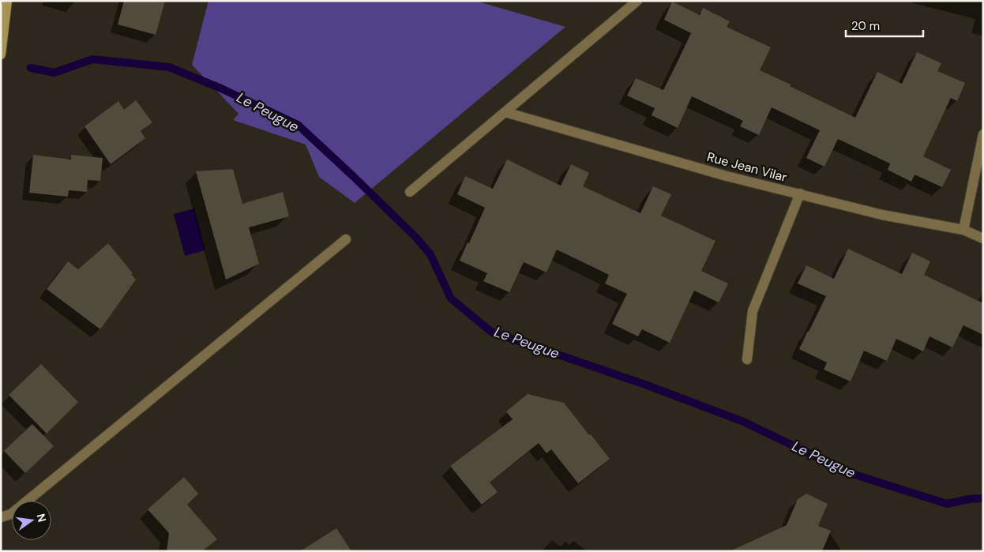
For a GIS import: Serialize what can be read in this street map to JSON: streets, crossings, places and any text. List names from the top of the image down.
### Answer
{
  "streets": {
    "street": ["Rue Jean Vilar"]
  },
  "water": ["Le Peugue"],
  "scale_bar": "20 m",
  "north": "right"
}
